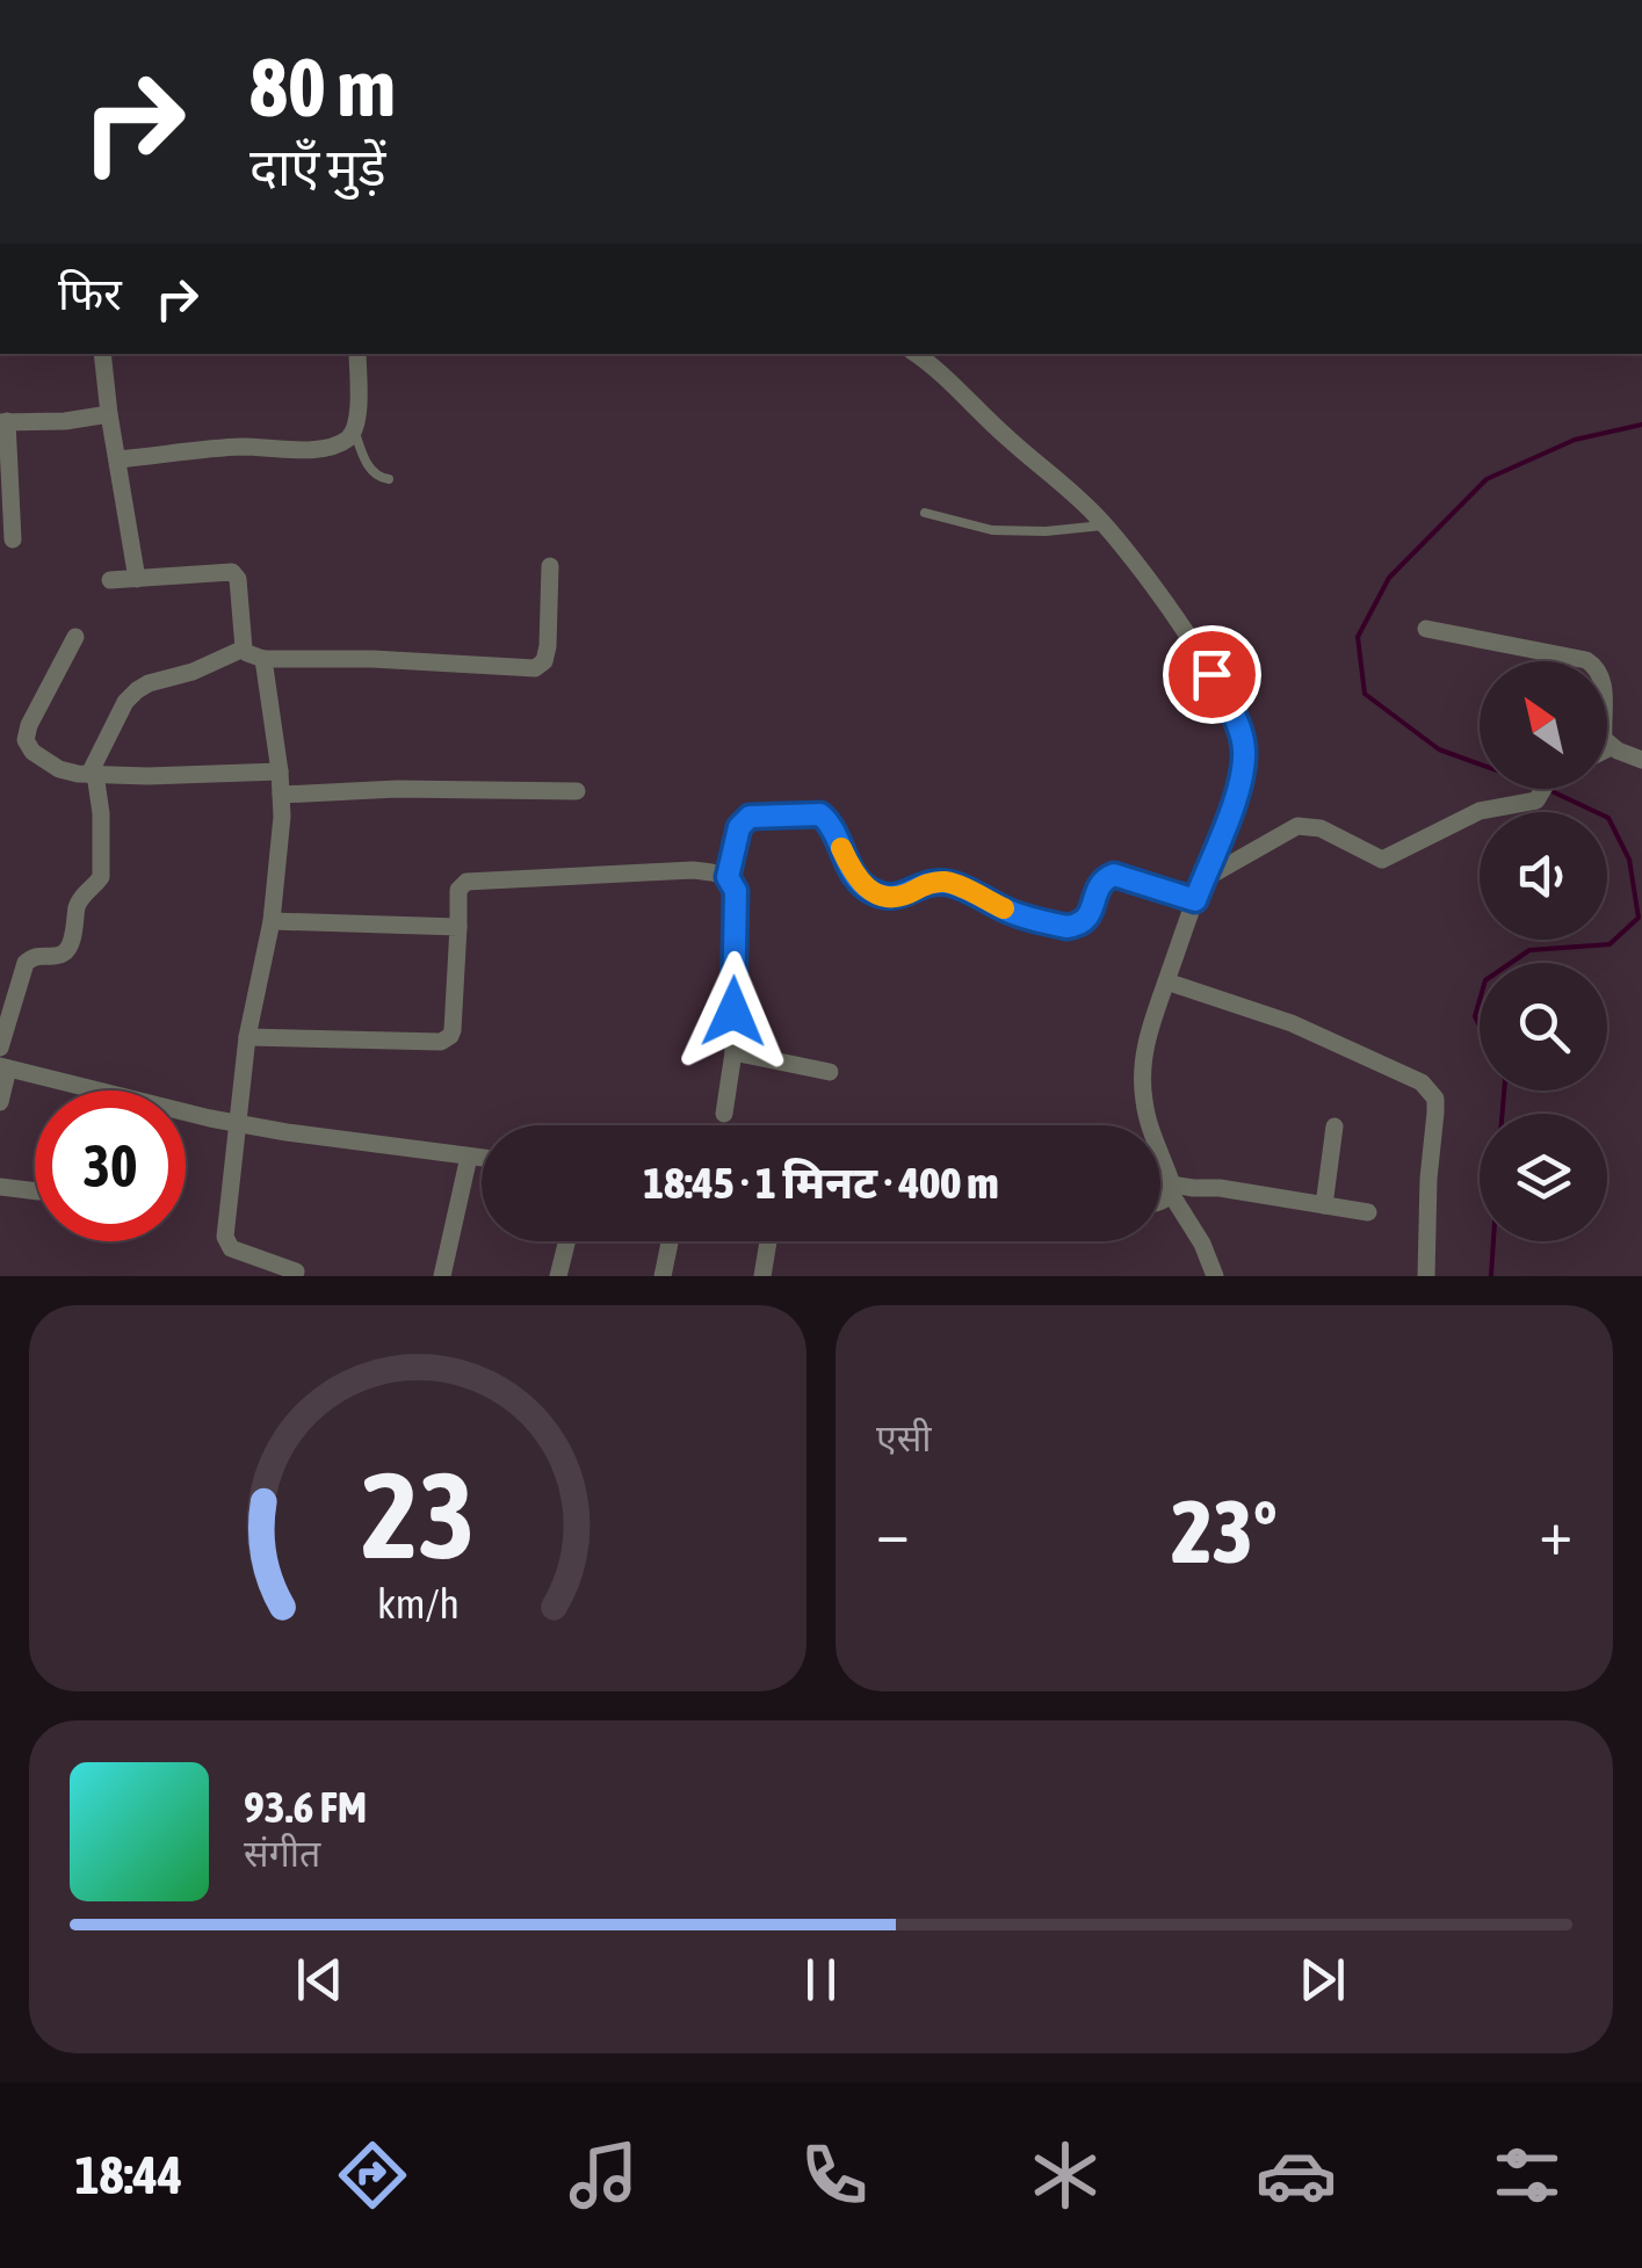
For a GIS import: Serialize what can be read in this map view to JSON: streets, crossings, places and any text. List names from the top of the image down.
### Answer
{
  "north": "top left",
  "page": {
    "turn": ["80 m", "दाएँ मुड़ें"],
    "then": "फिर",
    "limit": "30",
    "trip": "18:45 · 1 मिनट · 400 m",
    "tile": "एसी",
    "heat": ["−", "23°", "+"],
    "song": ["93.6 FM", "संगीत"],
    "tabs": "18:44",
    "gauge": ["23", "km/h"]
  }
}
